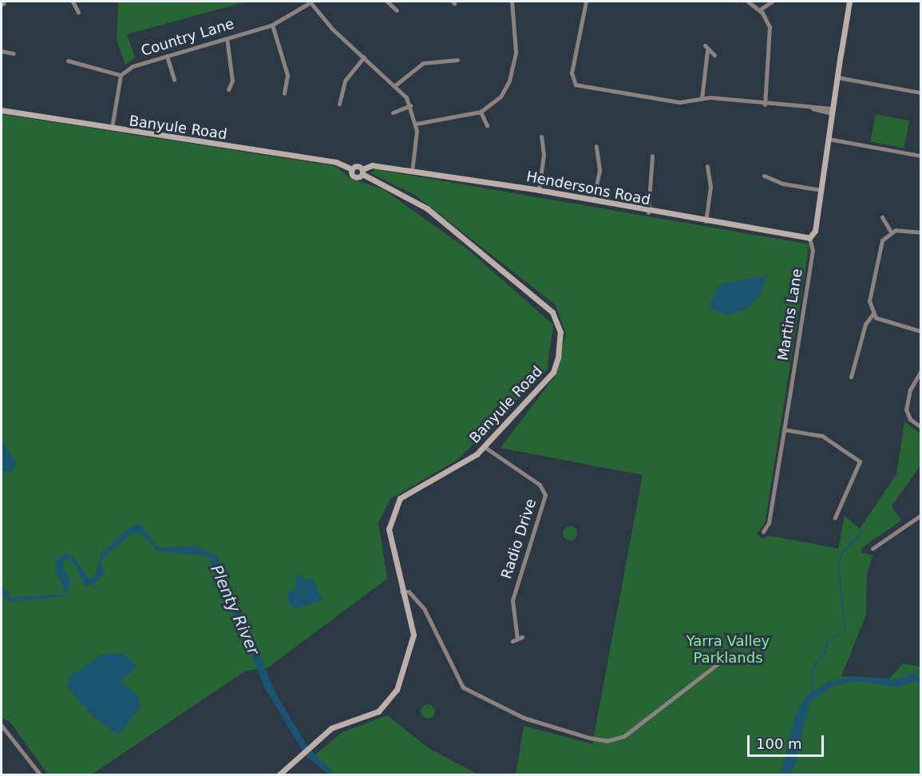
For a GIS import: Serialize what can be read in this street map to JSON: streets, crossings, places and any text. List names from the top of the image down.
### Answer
{
  "streets": {
    "street": [
      "Country Lane",
      "Banyule Road",
      "Hendersons Road",
      "Martins Lane",
      "Radio Drive"
    ]
  },
  "crossings": [
    ["Banyule Road", "Hendersons Road"],
    ["Banyule Road", "Radio Drive"],
    ["Hendersons Road", "Martins Lane"]
  ],
  "water": ["Plenty River"],
  "parks": ["Yarra Valley Parklands"],
  "scale_bar": "100 m"
}
